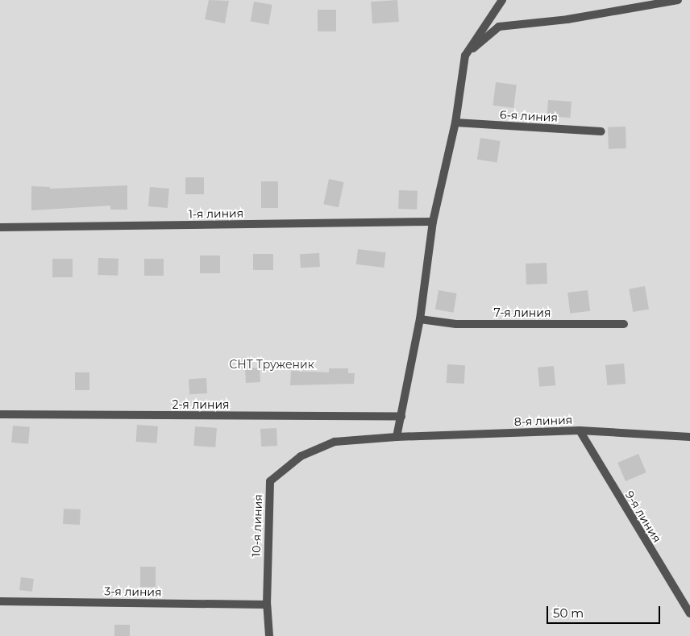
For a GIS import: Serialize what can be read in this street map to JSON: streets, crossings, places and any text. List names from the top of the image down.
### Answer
{
  "streets": {
    "street": [
      "6-я линия",
      "1-я линия",
      "7-я линия",
      "2-я линия",
      "8-я линия",
      "9-я линия",
      "10-я линия",
      "3-я линия"
    ]
  },
  "crossings": [
    ["8-я линия", "9-я линия"],
    ["8-я линия", "10-я линия"],
    ["10-я линия", "3-я линия"]
  ],
  "parks": ["СНТ Труженик"],
  "scale_bar": "50 m"
}
